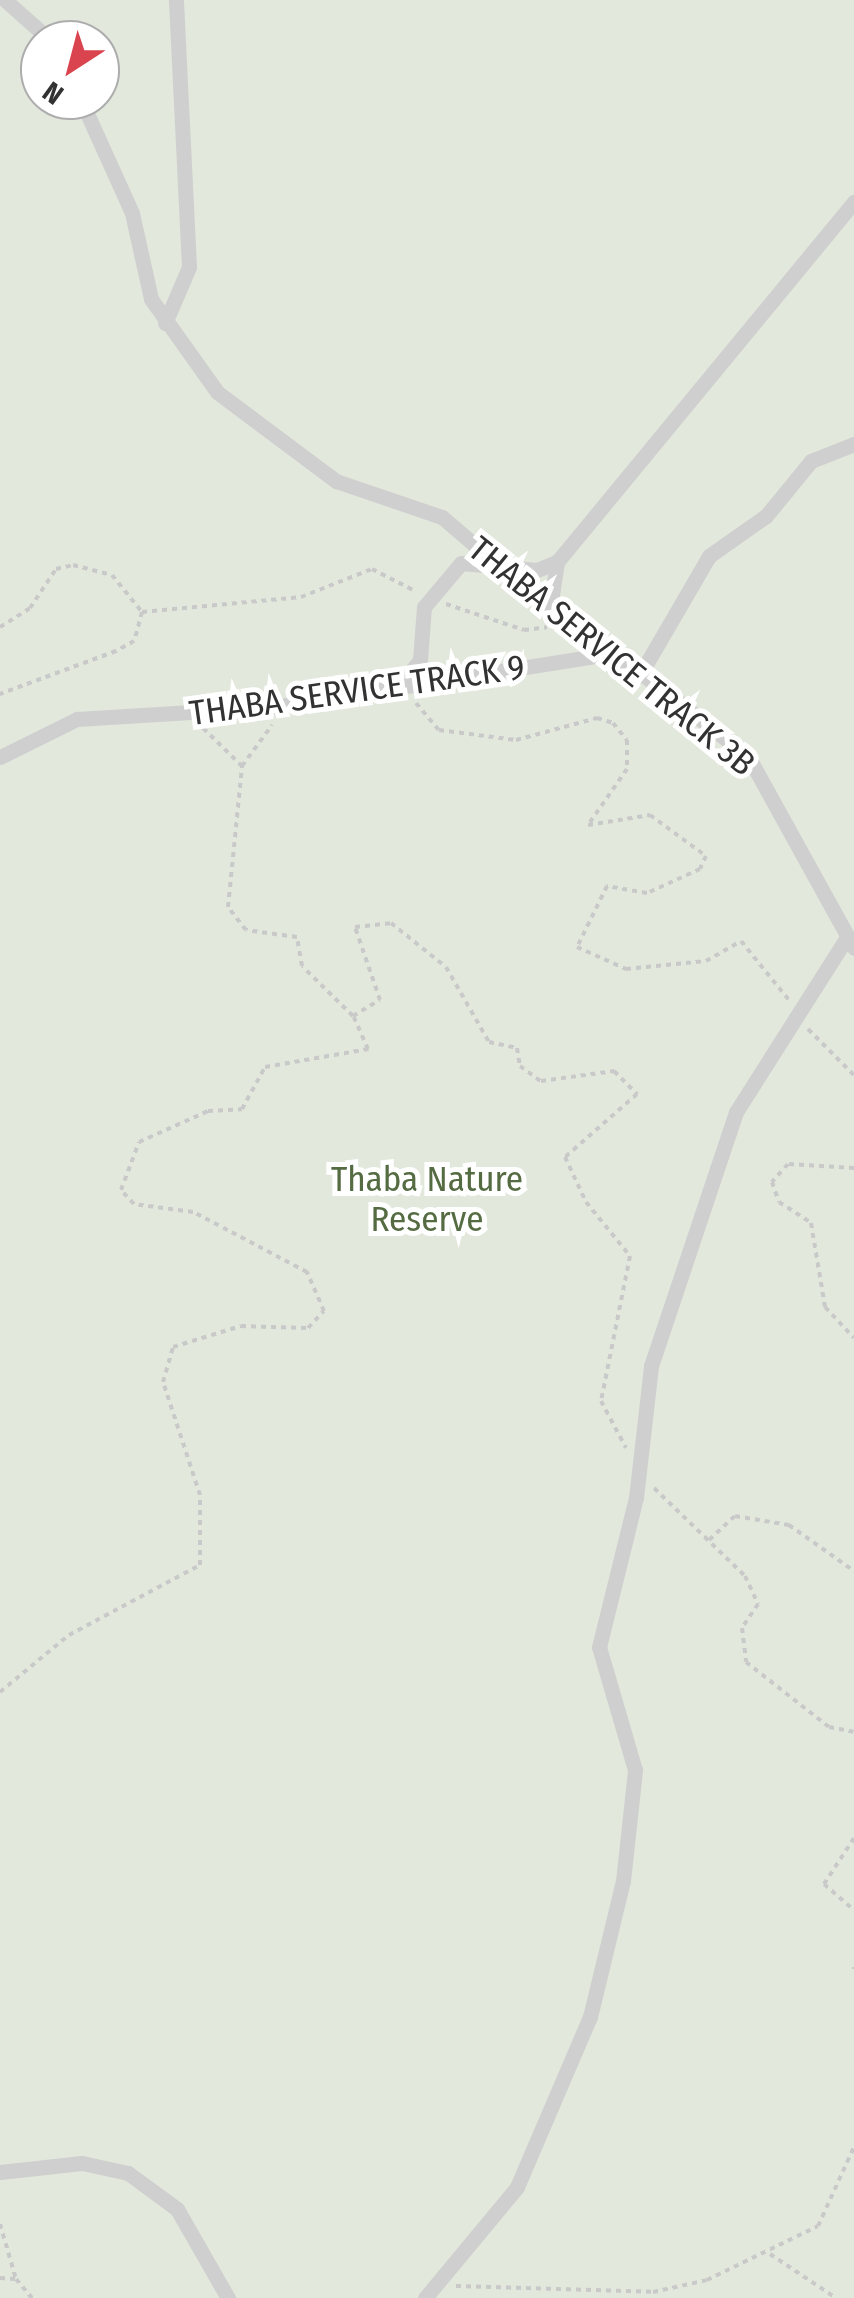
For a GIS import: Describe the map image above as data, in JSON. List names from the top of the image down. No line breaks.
{"streets":{"street":["THABA SERVICE TRACK 3B","THABA SERVICE TRACK 9"]},"crossings":[["THABA SERVICE TRACK 3B","THABA SERVICE TRACK 9"]],"parks":["Thaba Nature Reserve"],"north":"bottom left"}
